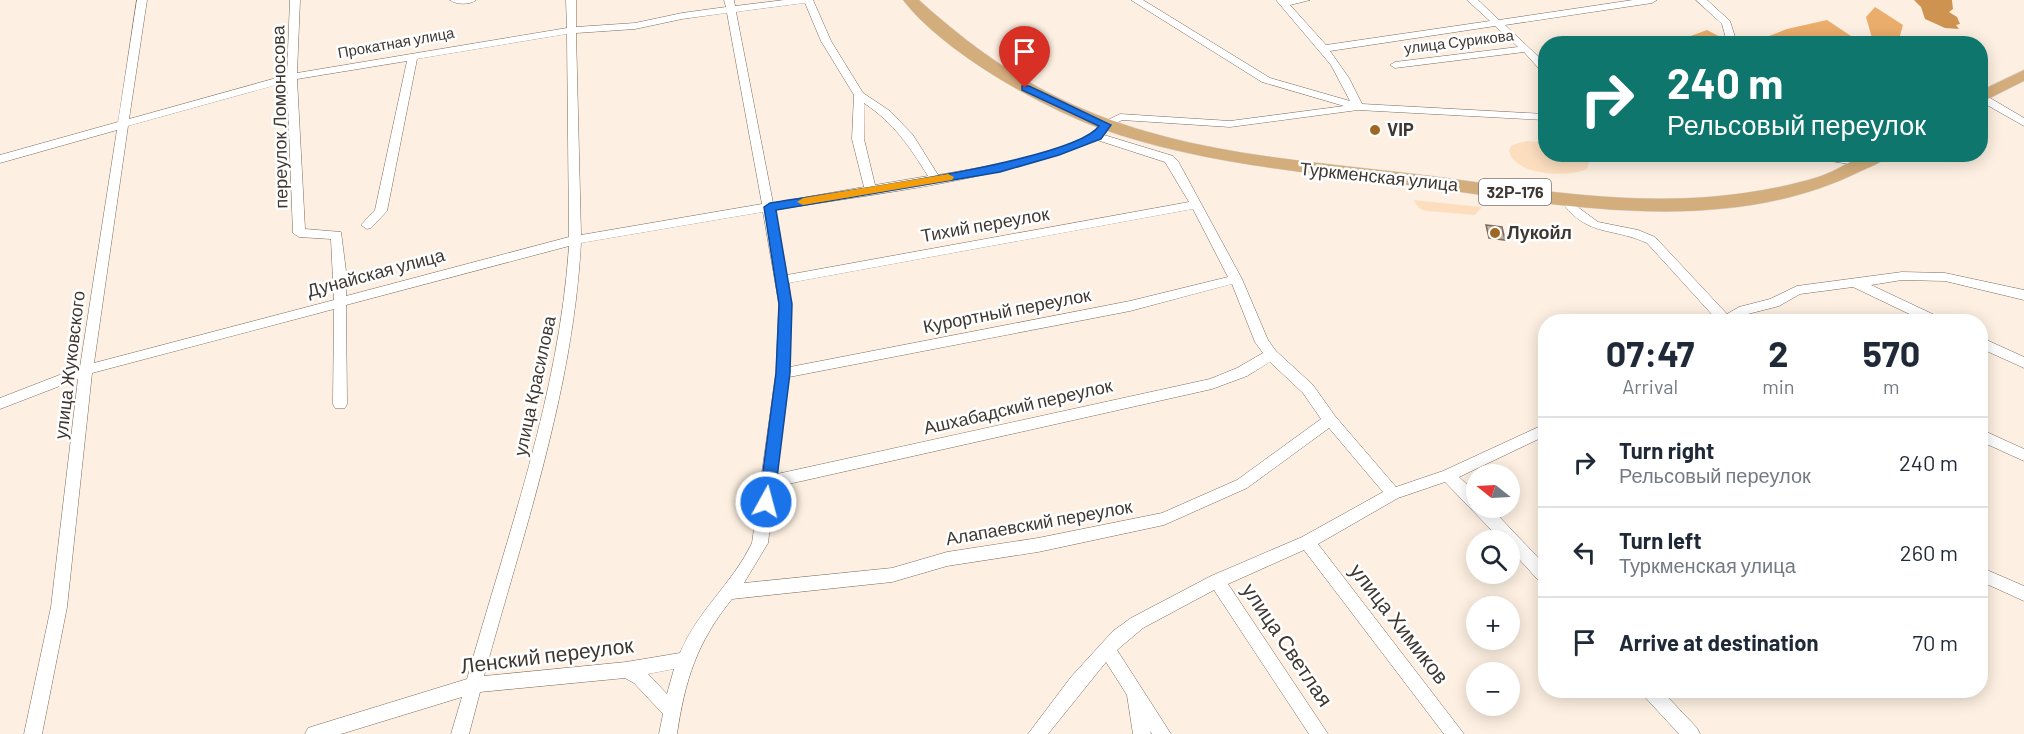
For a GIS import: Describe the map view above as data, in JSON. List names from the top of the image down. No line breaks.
{"streets":{"main road":["Туркменская улица","32Р-176"],"street":["улица Сурикова","Прокатная улица","переулок Ломоносова","Тихий переулок","Дунайская улица","Курортный переулок","улица Жуковского","улица Красилова","Ашхабадский переулок","Алапаевский переулок","улица Химиков","улица Светлая","Ленский переулок"]},"crossings":[["Прокатная улица","переулок Ломоносова"],["Прокатная улица","улица Жуковского"],["Прокатная улица","улица Красилова"],["переулок Ломоносова","Дунайская улица"],["Туркменская улица","Дунайская улица"],["Дунайская улица","улица Жуковского"],["Дунайская улица","улица Красилова"],["улица Красилова","Ленский переулок"]],"places":["VIP","Лукойл"],"north":"left","page":{"turn":["240 m","Рельсовый переулок"],"eta":["07:47","Arrival","2","min","570","m"],"list":[{"name":"Turn right","note":"Рельсовый переулок","value":"240 m"},{"name":"Turn left","note":"Туркменская улица","value":"260 m"},{"name":"Arrive at destination","value":"70 m"}],"map_buttons":["+","−"]}}
